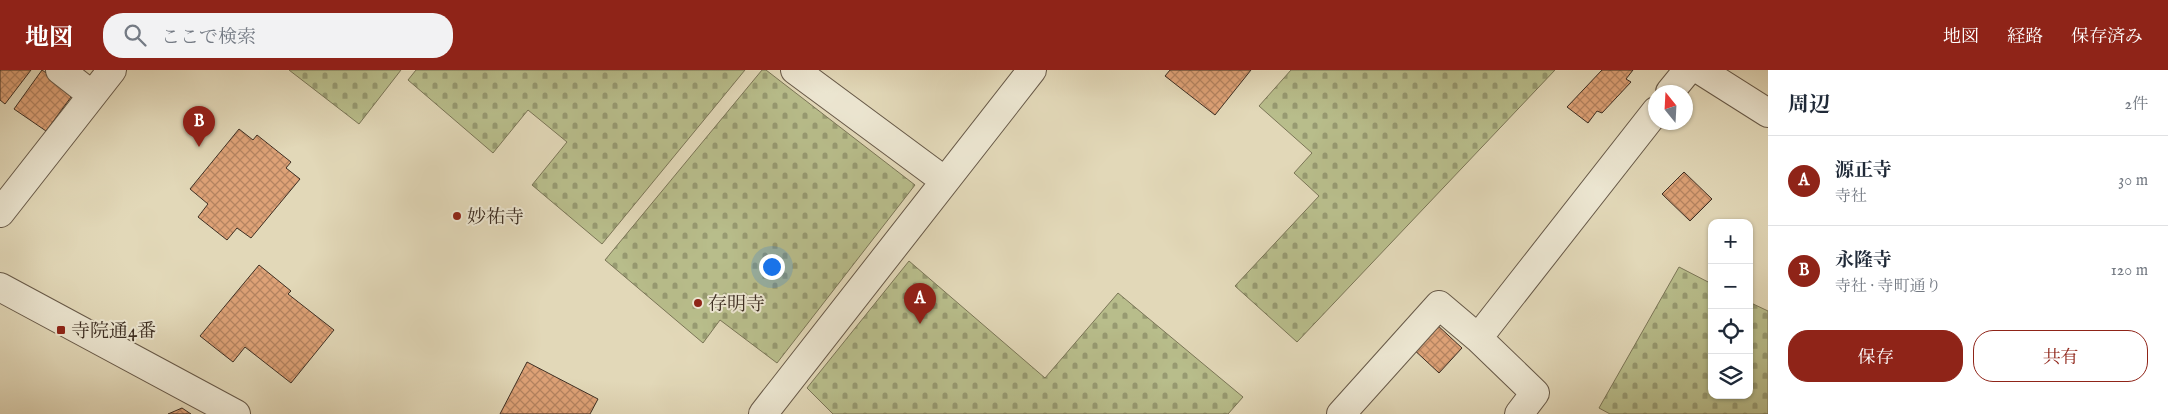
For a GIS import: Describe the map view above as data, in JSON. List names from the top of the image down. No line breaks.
{"places":{"other":["妙祐寺","存明寺"],"transit":["寺院通4番"]},"north":"top","page":{"header":"地図","search":"ここで検索","nav":["地図","経路","保存済み"],"heading":["周辺","2件"],"pins":["B","A"],"list":[{"mark":"A","name":"源正寺","note":"寺社","value":"30 m"},{"mark":"B","name":"永隆寺","note":"寺社 · 寺町通り","value":"120 m"}],"map_buttons":["+","−"],"buttons":["保存","共有"]}}
